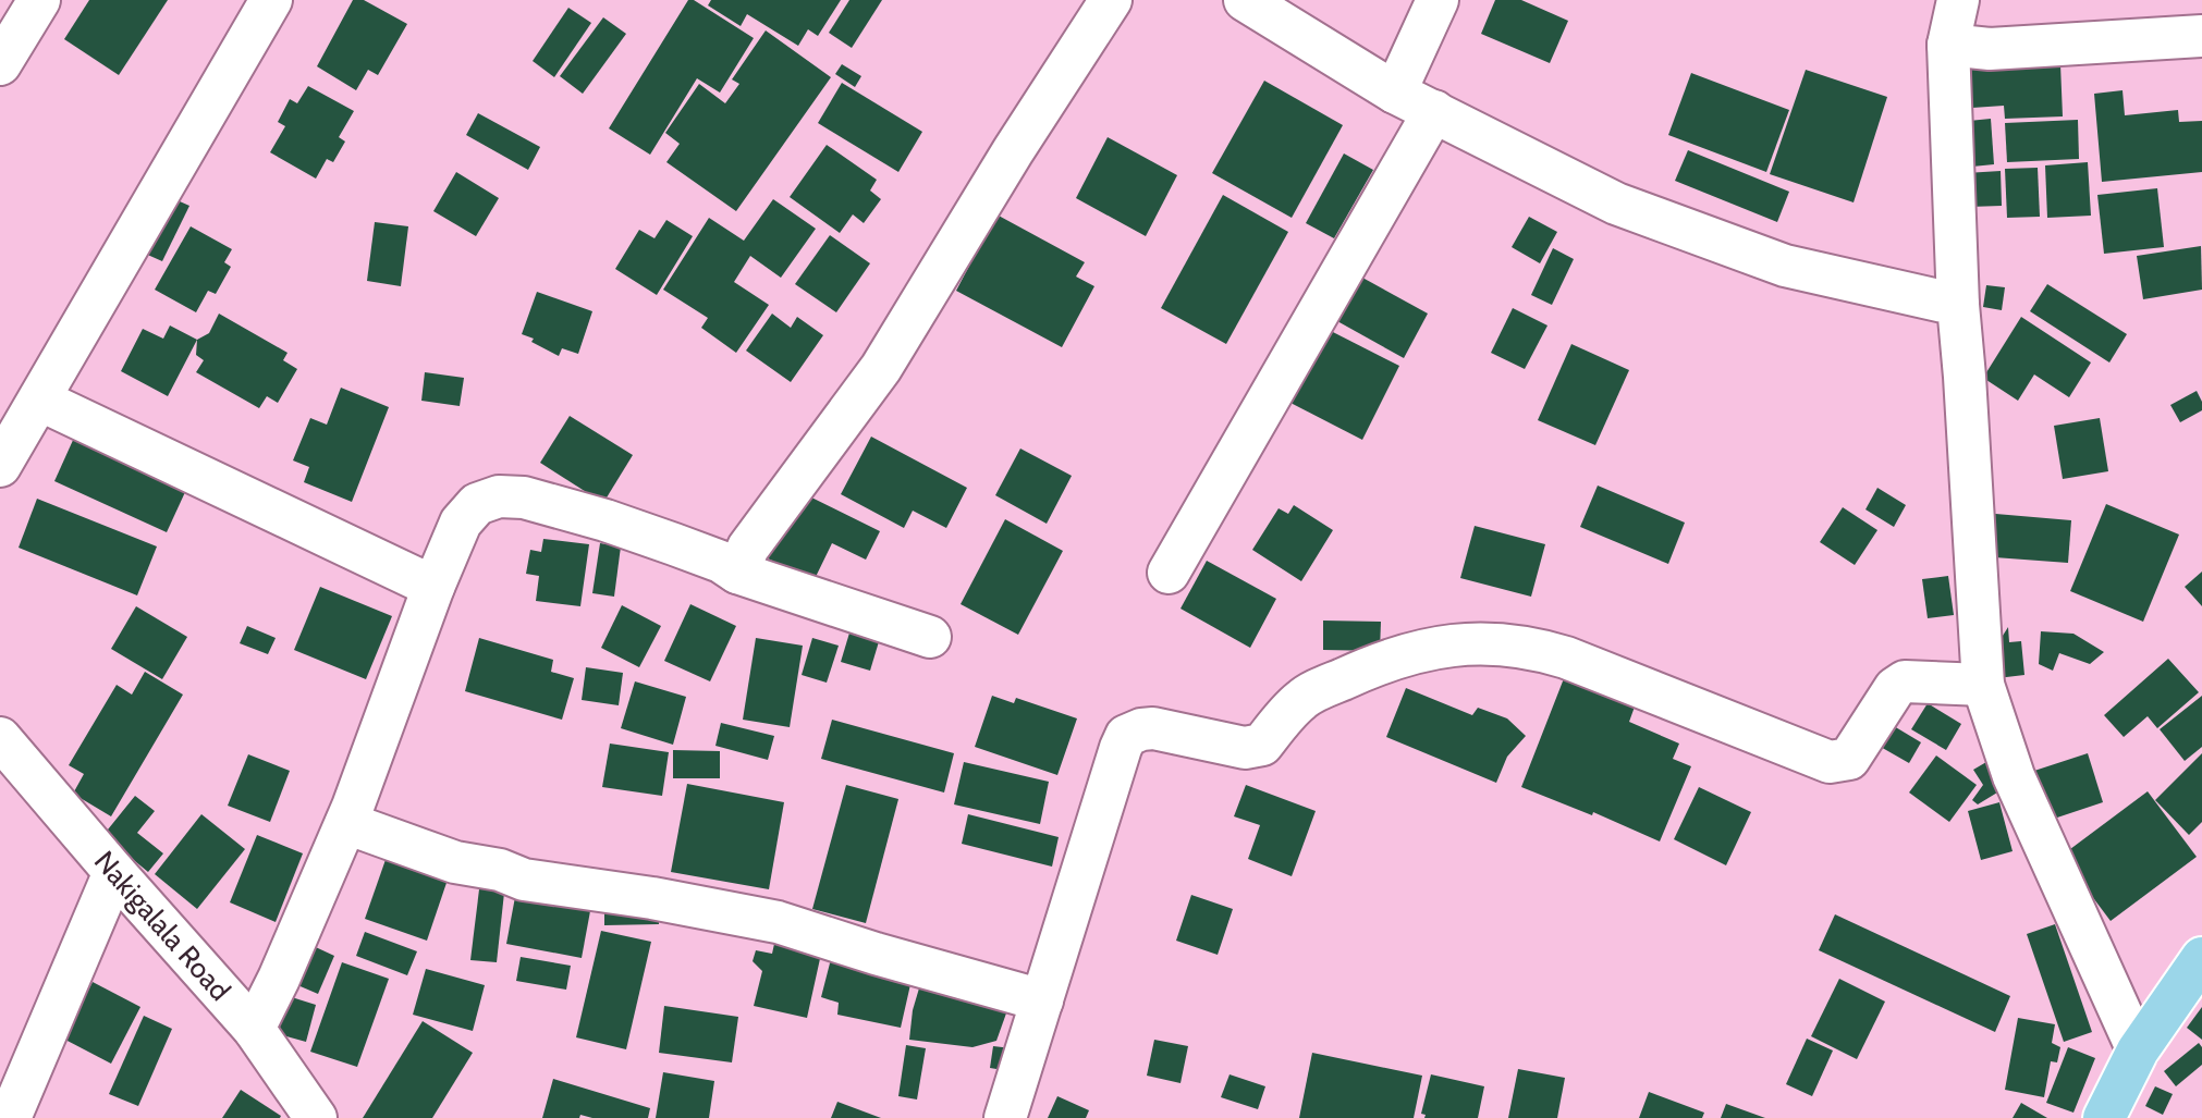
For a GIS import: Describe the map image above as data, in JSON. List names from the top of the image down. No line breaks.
{"streets":{"street":["Nakigalala Road"]}}
